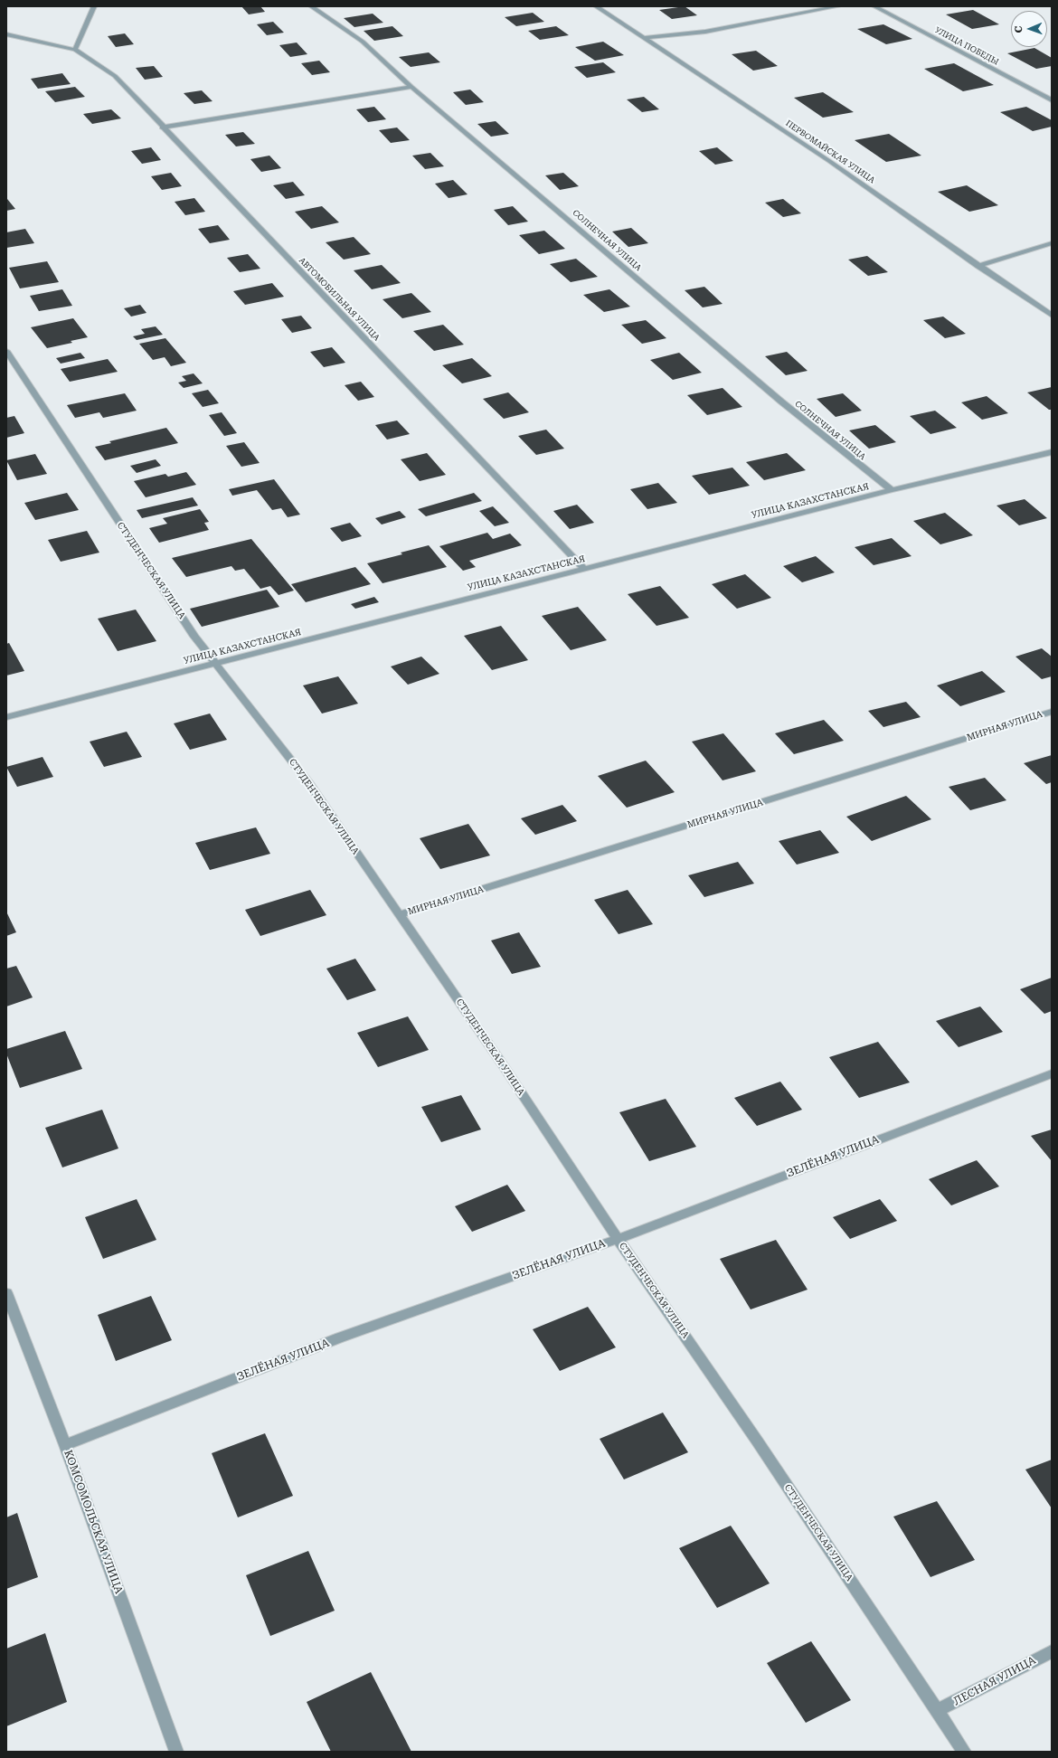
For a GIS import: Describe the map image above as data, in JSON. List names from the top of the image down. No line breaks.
{"streets":{"street":["УЛИЦА ПОБЕДЫ","ПЕРВОМАЙСКАЯ УЛИЦА","СОЛНЕЧНАЯ УЛИЦА","АВТОМОБИЛЬНАЯ УЛИЦА","УЛИЦА КАЗАХСТАНСКАЯ","СТУДЕНЧЕСКАЯ УЛИЦА","МИРНАЯ УЛИЦА","ЗЕЛЁНАЯ УЛИЦА","КОМСОМОЛЬСКАЯ УЛИЦА","ЛЕСНАЯ УЛИЦА"]},"crossings":[["СОЛНЕЧНАЯ УЛИЦА","УЛИЦА КАЗАХСТАНСКАЯ"],["АВТОМОБИЛЬНАЯ УЛИЦА","УЛИЦА КАЗАХСТАНСКАЯ"],["УЛИЦА КАЗАХСТАНСКАЯ","СТУДЕНЧЕСКАЯ УЛИЦА"],["СТУДЕНЧЕСКАЯ УЛИЦА","МИРНАЯ УЛИЦА"],["СТУДЕНЧЕСКАЯ УЛИЦА","ЗЕЛЁНАЯ УЛИЦА"],["СТУДЕНЧЕСКАЯ УЛИЦА","ЛЕСНАЯ УЛИЦА"],["ЗЕЛЁНАЯ УЛИЦА","КОМСОМОЛЬСКАЯ УЛИЦА"]],"north":"left"}
